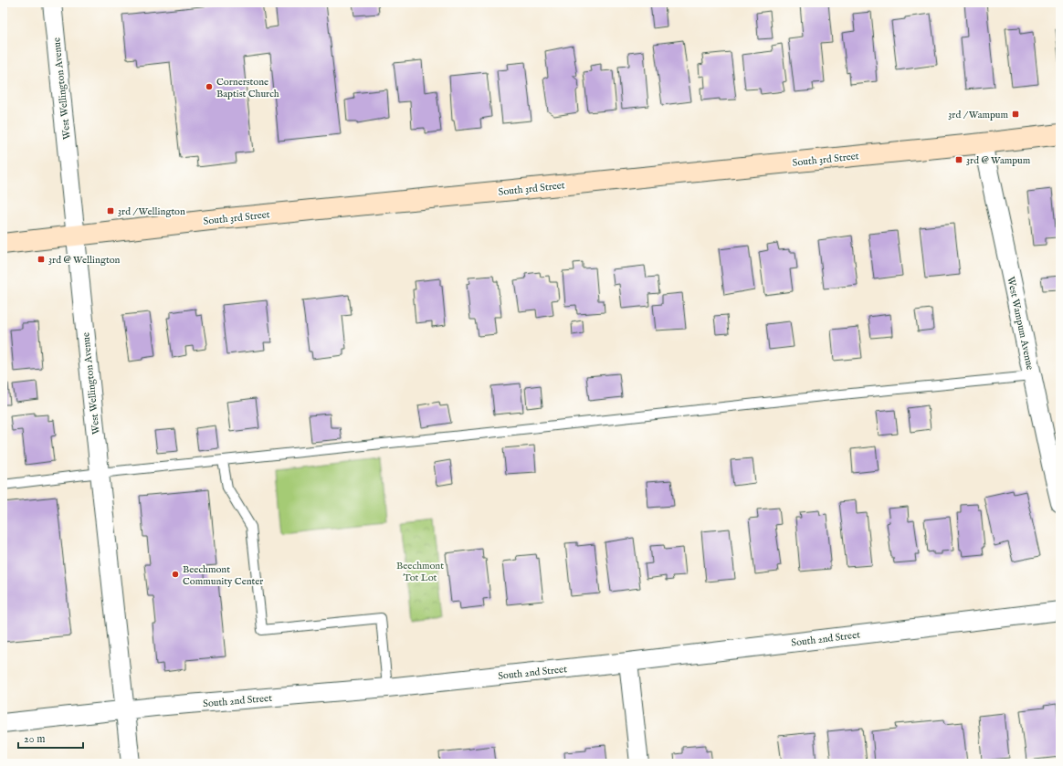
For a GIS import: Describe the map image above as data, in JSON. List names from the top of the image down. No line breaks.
{"streets":{"main road":["South 3rd Street"],"street":["West Wellington Avenue","West Wampum Avenue","South 2nd Street"]},"crossings":[["West Wellington Avenue","South 3rd Street"],["West Wellington Avenue","South 2nd Street"],["South 3rd Street","West Wampum Avenue"]],"parks":["Beechmont Tot Lot"],"places":{"other":["Cornerstone Baptist Church","Beechmont Community Center"],"transit":["3rd / Wampum","3rd @ Wampum","3rd / Wellington","3rd @ Wellington"]},"scale_bar":"20 m"}
